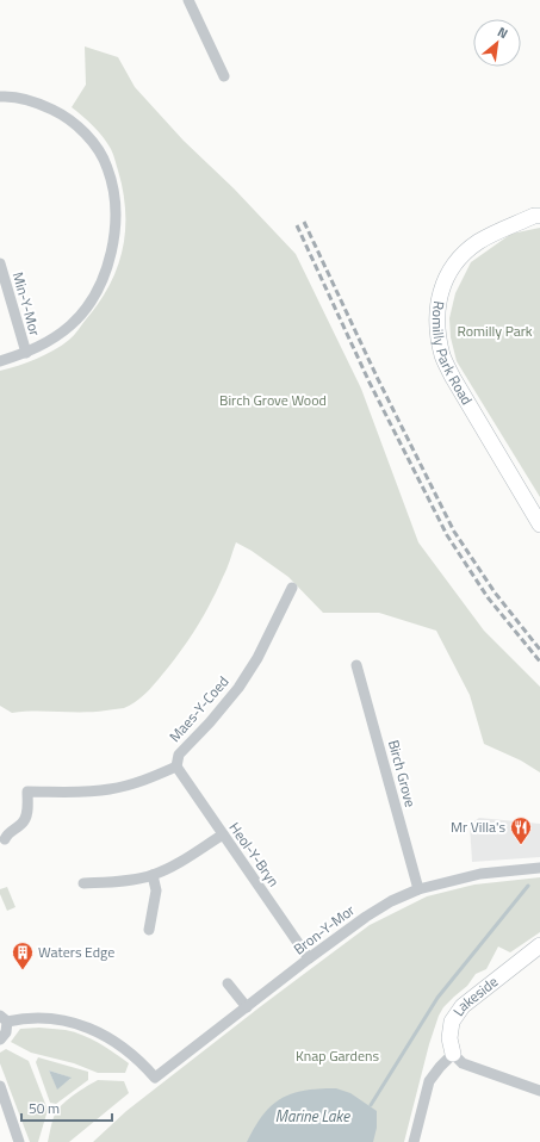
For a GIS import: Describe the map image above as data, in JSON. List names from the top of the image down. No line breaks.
{"streets":{"street":["Min-Y-Mor","Romilly Park Road","Maes-Y-Coed","Birch Grove","Heol-Y-Bryn","Bron-Y-Mor","Lakeside"]},"crossings":[["Maes-Y-Coed","Heol-Y-Bryn"],["Birch Grove","Bron-Y-Mor"],["Heol-Y-Bryn","Bron-Y-Mor"]],"water":["Marine Lake"],"parks":["Romilly Park","Birch Grove Wood","Knap Gardens"],"places":{"restaurant":["Mr Villa's"],"building":["Waters Edge"]},"scale_bar":"50 m","north":"top right"}
